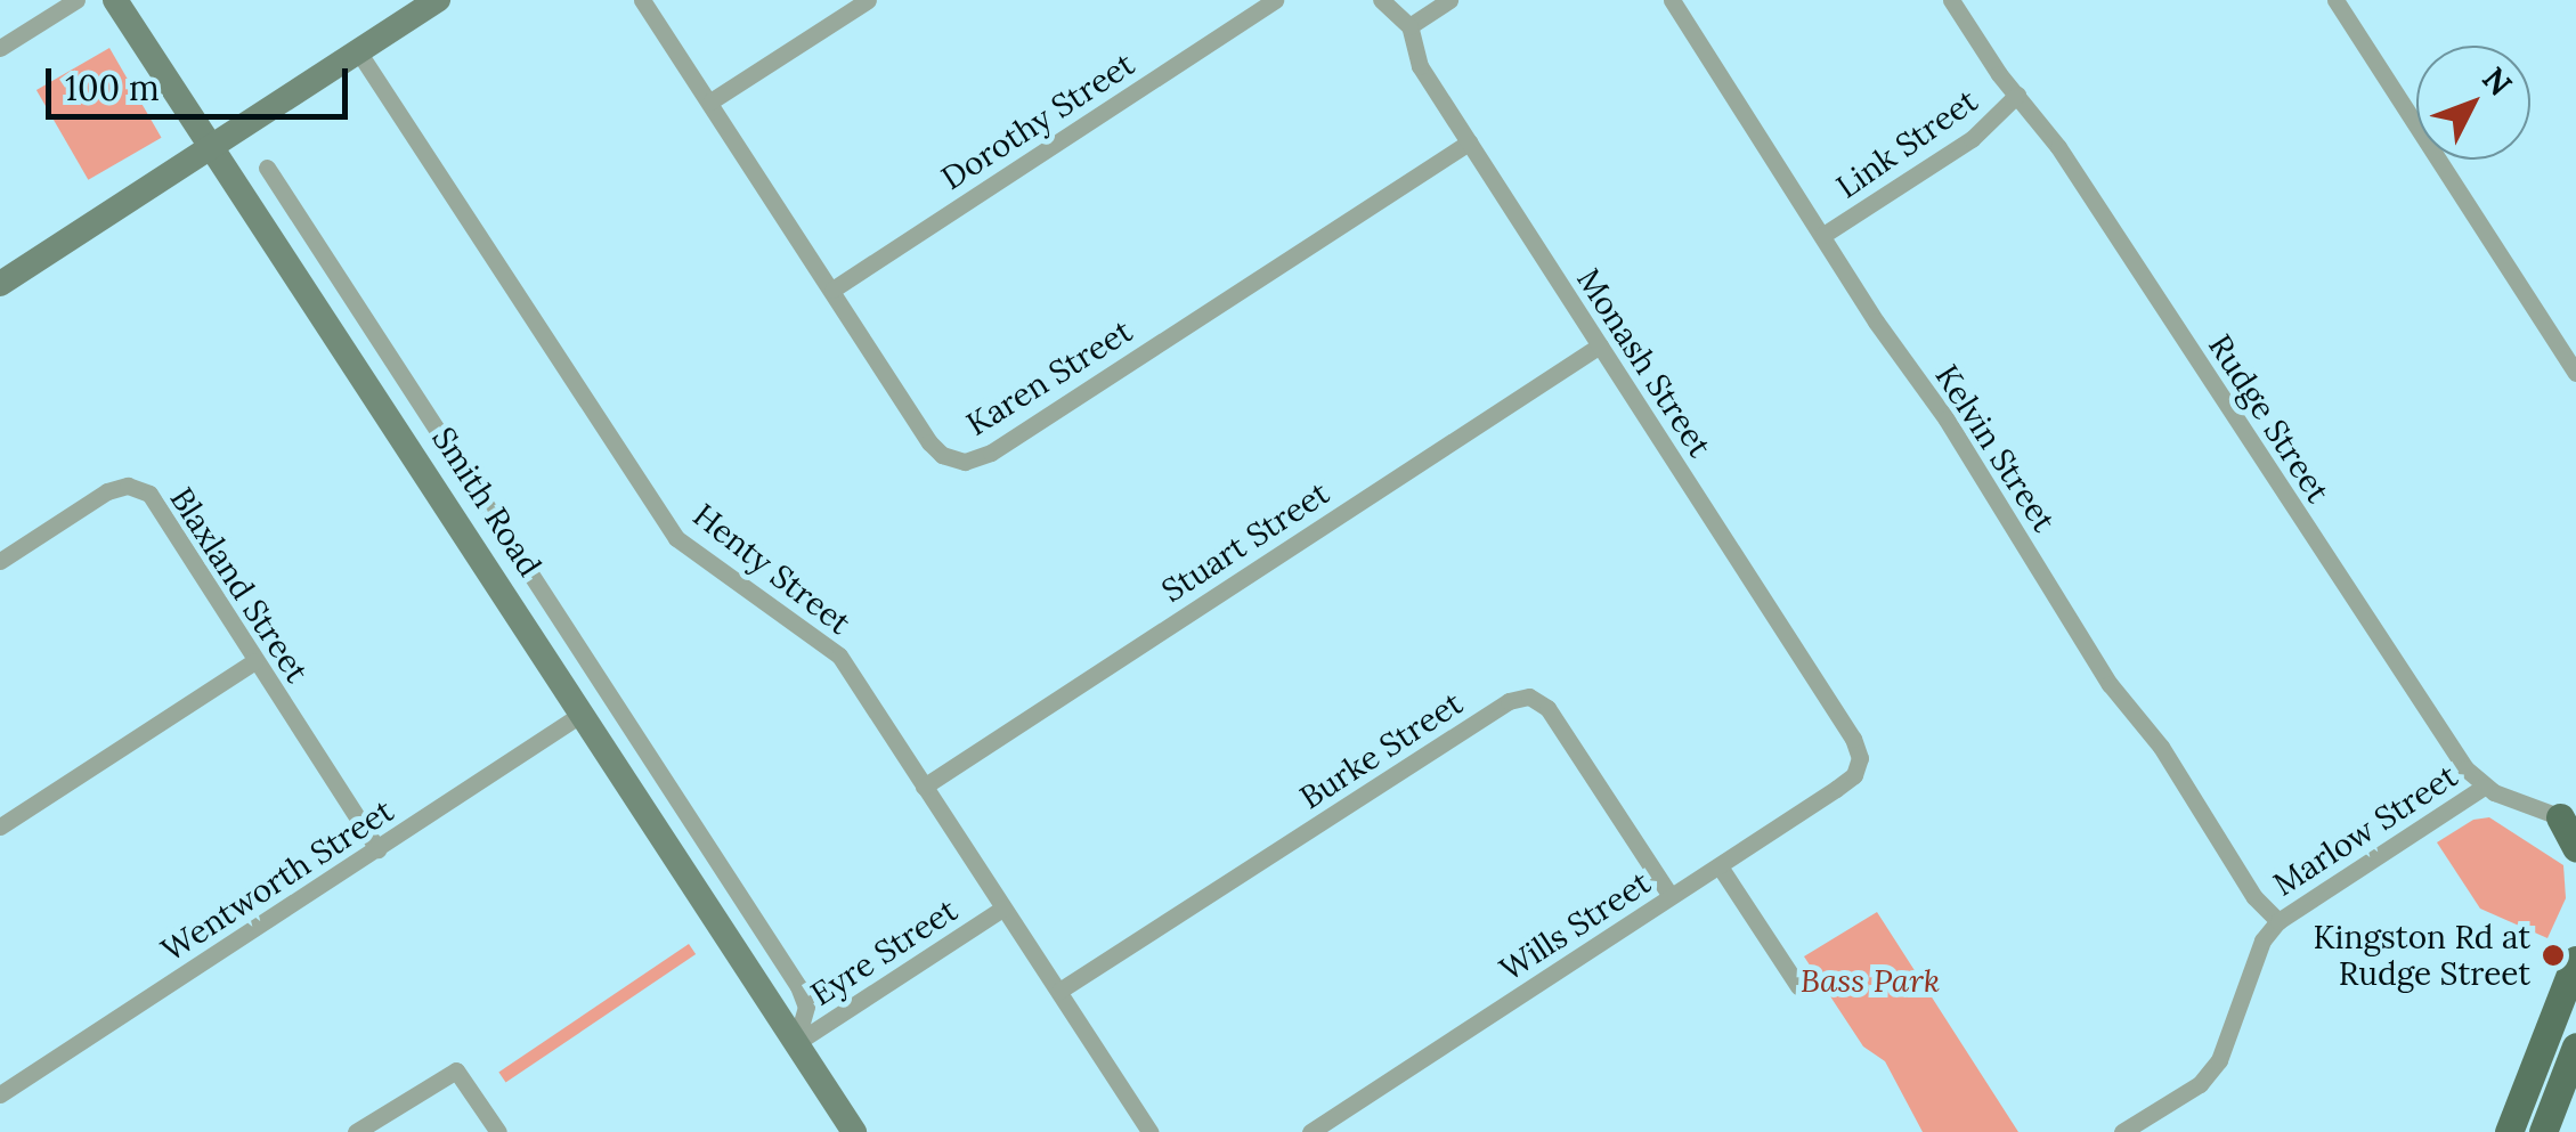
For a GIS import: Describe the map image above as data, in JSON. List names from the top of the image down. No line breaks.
{"streets":{"street":["Dorothy Street","Link Street","Monash Street","Karen Street","Rudge Street","Kelvin Street","Smith Road","Stuart Street","Henty Street","Blaxland Street","Burke Street","Marlow Street","Wentworth Street","Wills Street","Eyre Street"]},"crossings":[["Dorothy Street","Karen Street"],["Link Street","Rudge Street"],["Link Street","Kelvin Street"],["Monash Street","Karen Street"],["Monash Street","Stuart Street"],["Monash Street","Wills Street"],["Rudge Street","Marlow Street"],["Kelvin Street","Marlow Street"],["Smith Road","Wentworth Street"],["Smith Road","Eyre Street"],["Stuart Street","Henty Street"],["Henty Street","Burke Street"],["Henty Street","Eyre Street"],["Blaxland Street","Wentworth Street"],["Burke Street","Wills Street"]],"parks":["Bass Park"],"places":["Kingston Rd at Rudge Street"],"scale_bar":"100 m","north":"top right"}
